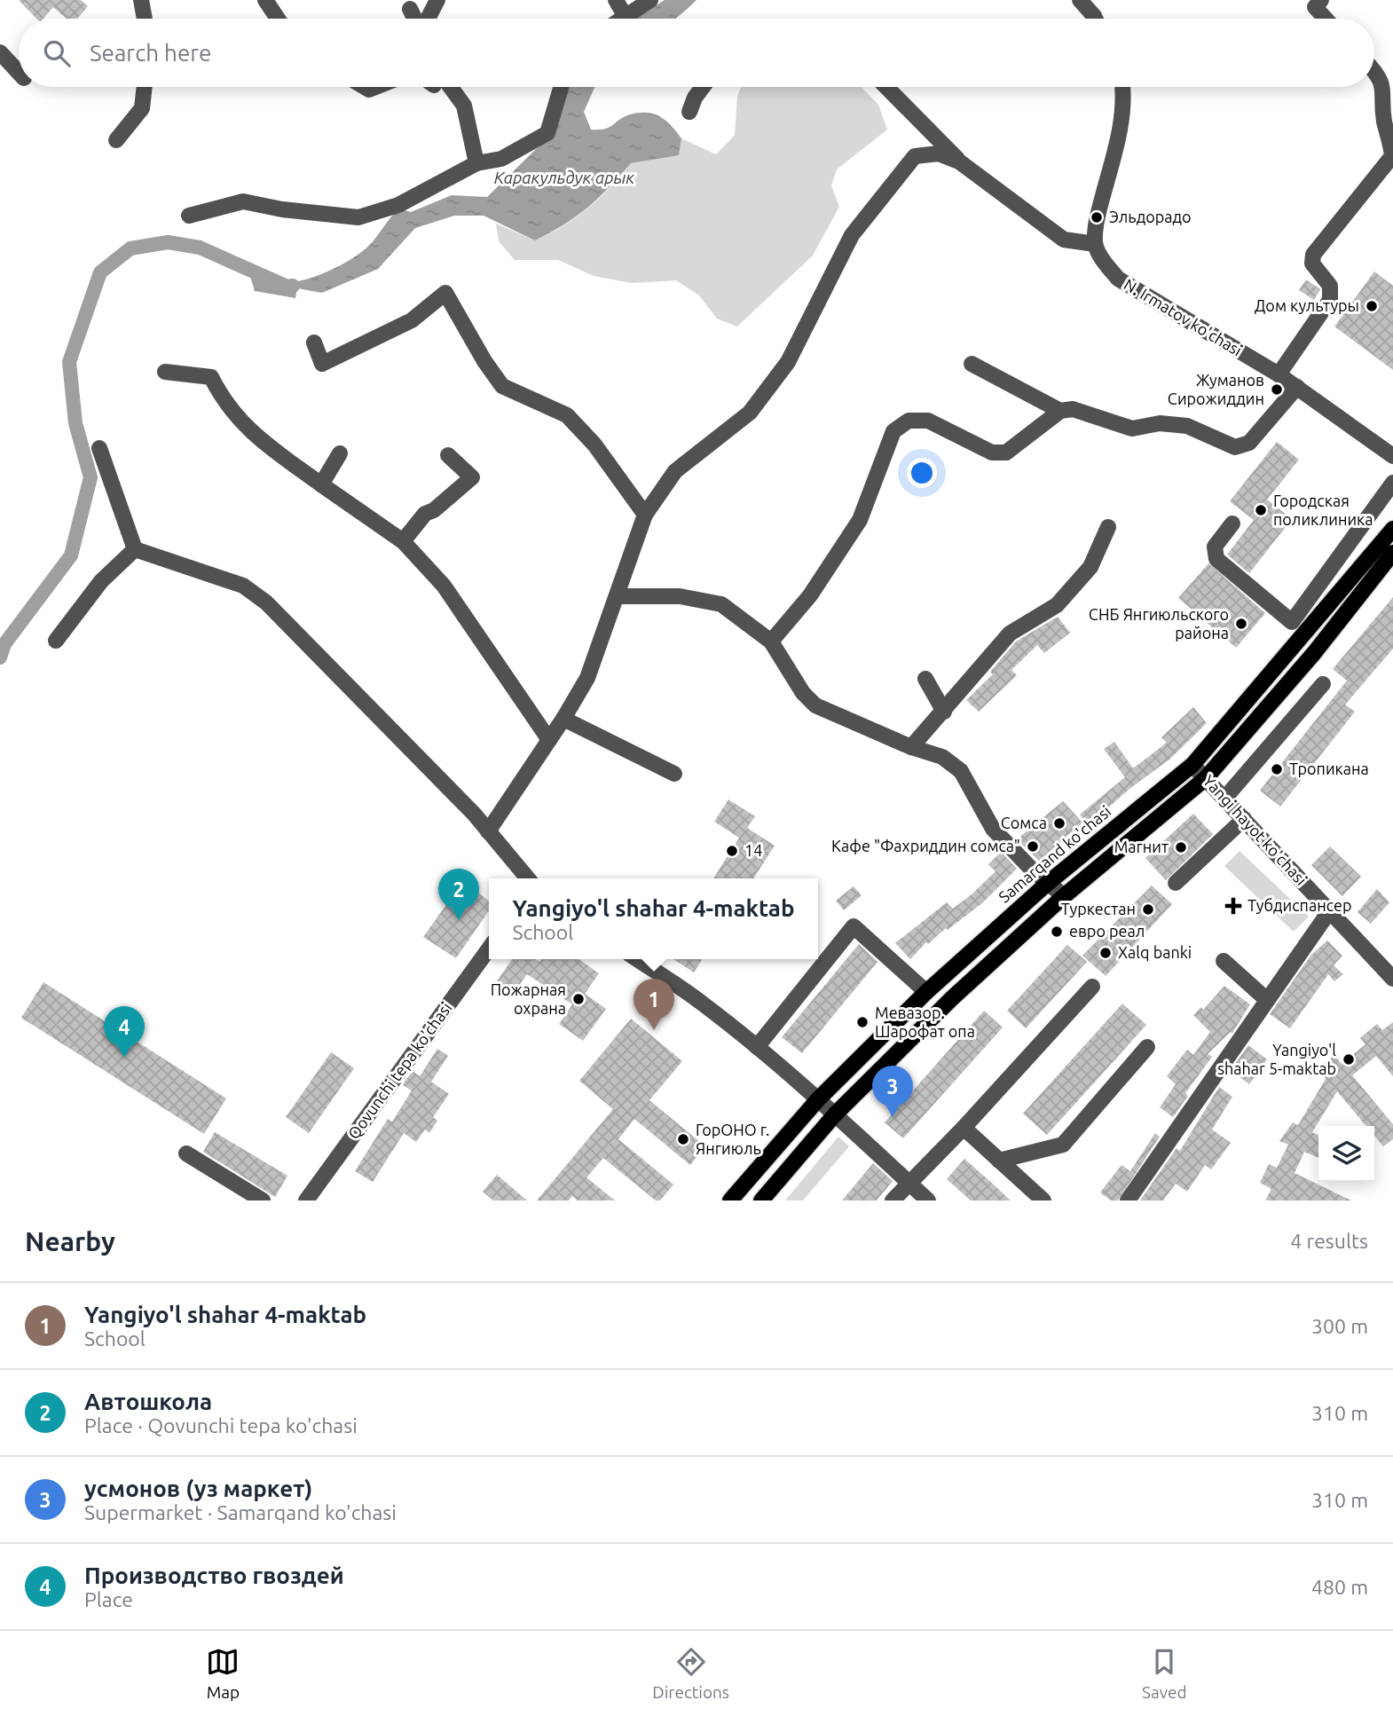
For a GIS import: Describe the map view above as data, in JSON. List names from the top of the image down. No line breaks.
{"streets":{"main road":["Samarqand ko'chasi"],"street":["N. Irmatov ko'chasi","Yangi hayot ko'chasi","Qovunchi tepa ko'chasi"]},"crossings":[["Yangi hayot ko'chasi","Samarqand ko'chasi"]],"water":["Каракульдук арык"],"places":{"other":["Эльдорадо","Дом культуры","Жуманов Сирожиддин","Городская поликлиника","СНБ Янгиюльского района","Тропикана","Сомса","Кафе \"Фахриддин сомса\"","Магнит","14","Туркестан","евро реал","Xalq banki","Пожарная охрана","Мевазор. Шарофат опа","Yangiyo'l shahar 5-maktab","ГорОНО г. Янгиюль"],"health":["Тубдиспансер"]},"page":{"search":"Search here","pins":["2","1","4","3"],"popup":["Yangiyo'l shahar 4-maktab","School"],"heading":["Nearby","4 results"],"list":[{"mark":"1","name":"Yangiyo'l shahar 4-maktab","note":"School","value":"300 m"},{"mark":"2","name":"Автошкола","note":"Place · Qovunchi tepa ko'chasi","value":"310 m"},{"mark":"3","name":"усмонов (уз маркет)","note":"Supermarket · Samarqand ko'chasi","value":"310 m"},{"mark":"4","name":"Производство гвоздей","note":"Place","value":"480 m"}],"nav":["Map","Directions","Saved"]}}
